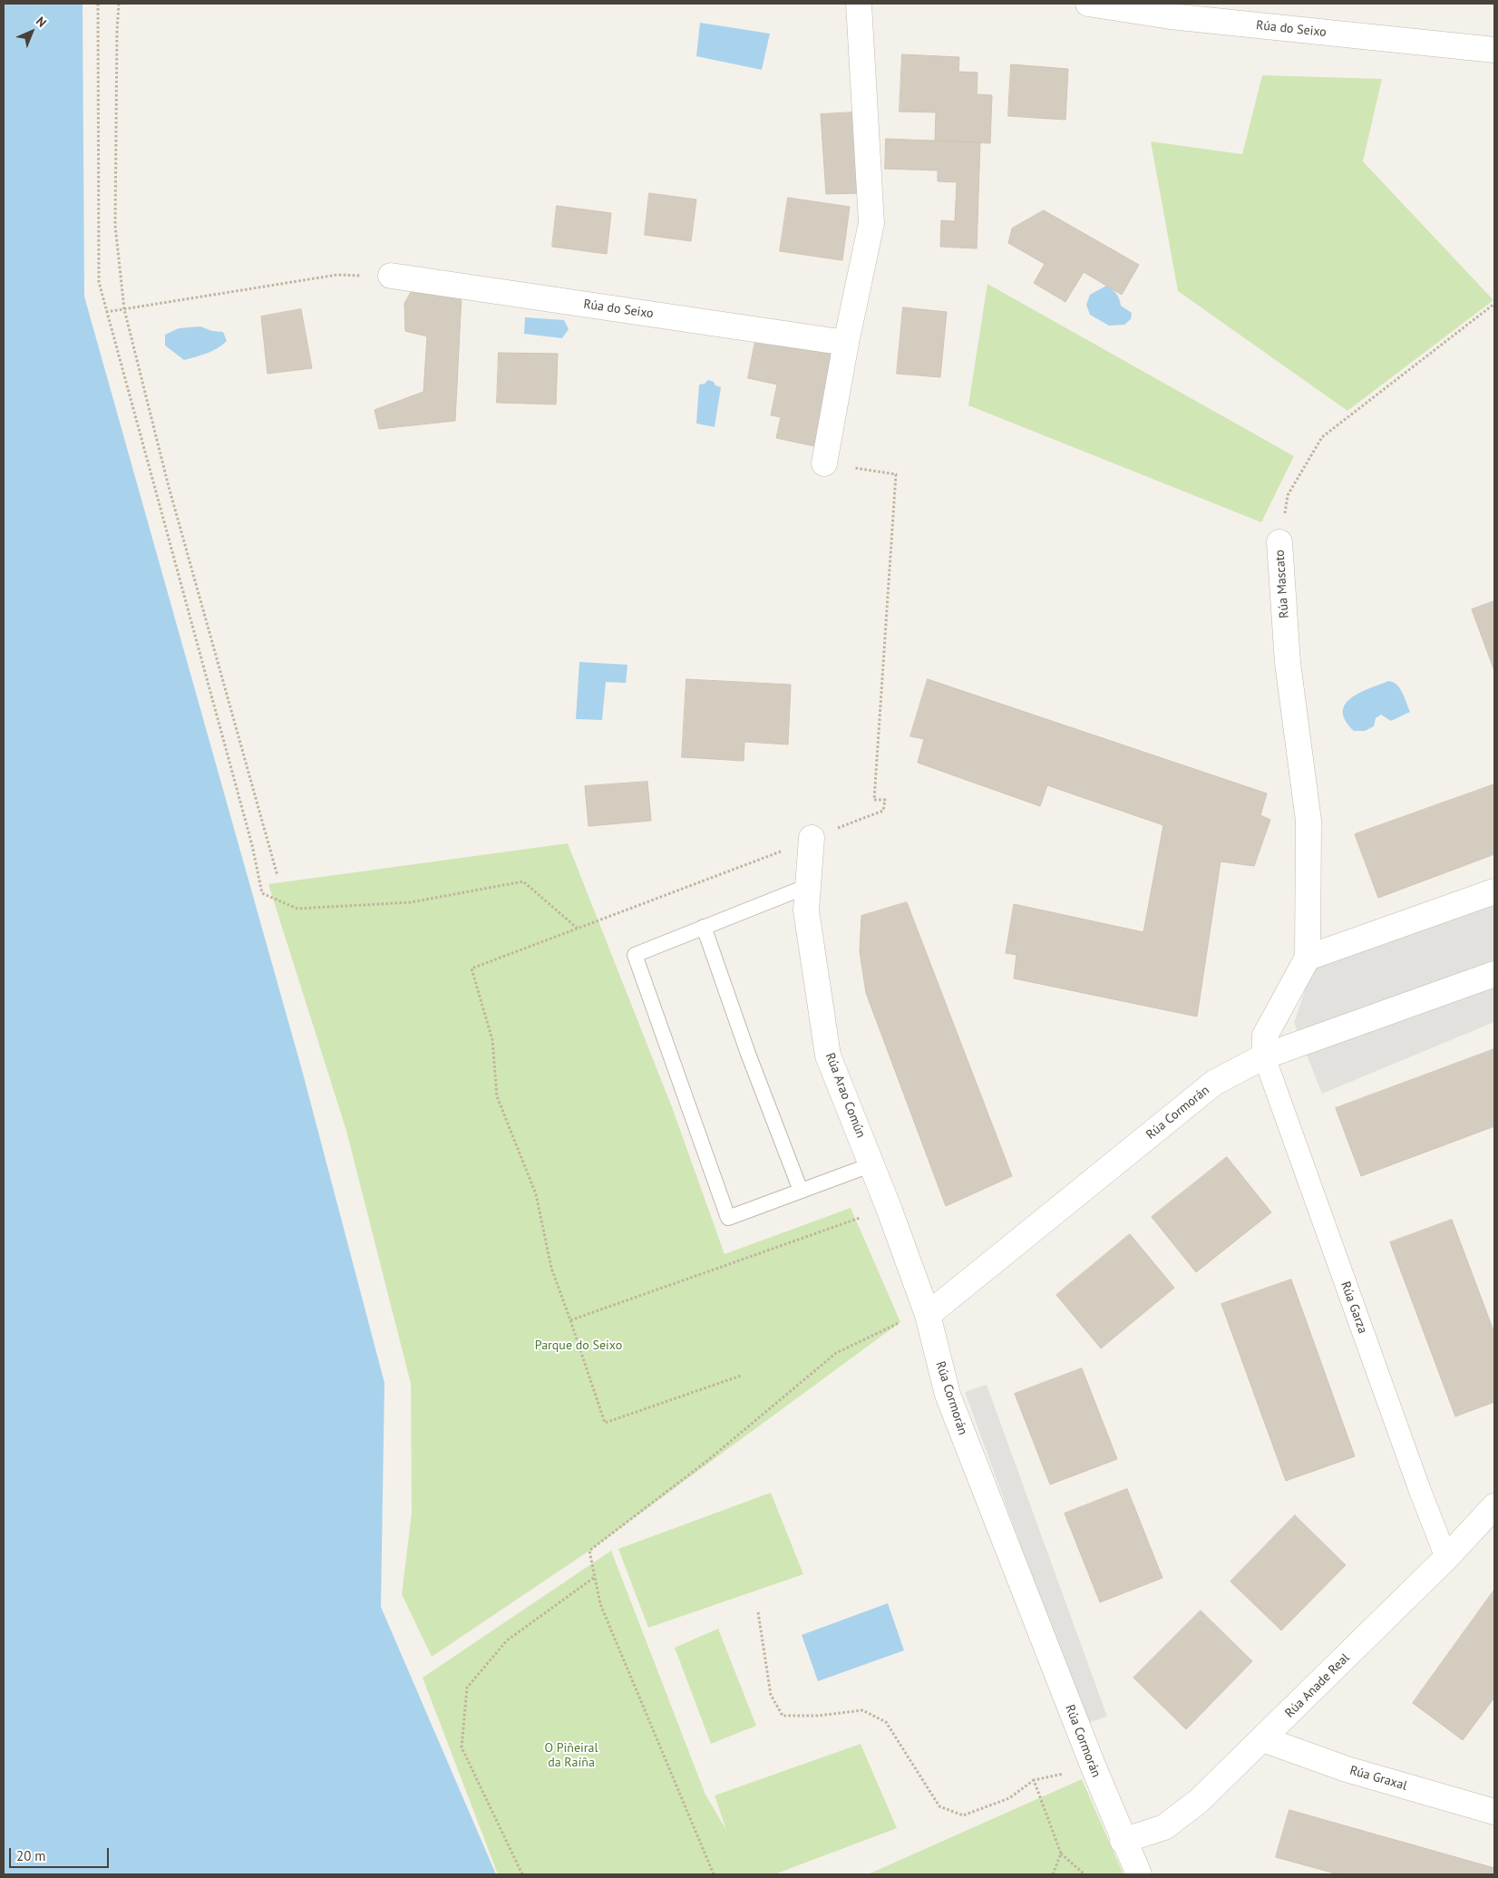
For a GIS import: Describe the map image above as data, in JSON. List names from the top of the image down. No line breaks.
{"streets":{"street":["Rúa do Seixo","Rúa Mascato","Rúa Arao Común","Rúa Cormorán","Rúa Garza","Rúa Anade Real","Rúa Graxal"]},"crossings":[["Rúa Arao Común","Rúa Cormorán"],["Rúa Cormorán","Rúa Garza"],["Rúa Cormorán","Rúa Anade Real"],["Rúa Garza","Rúa Anade Real"],["Rúa Anade Real","Rúa Graxal"]],"parks":["Parque do Seixo","O Piñeiral da Raíña"],"scale_bar":"20 m","north":"top right"}
